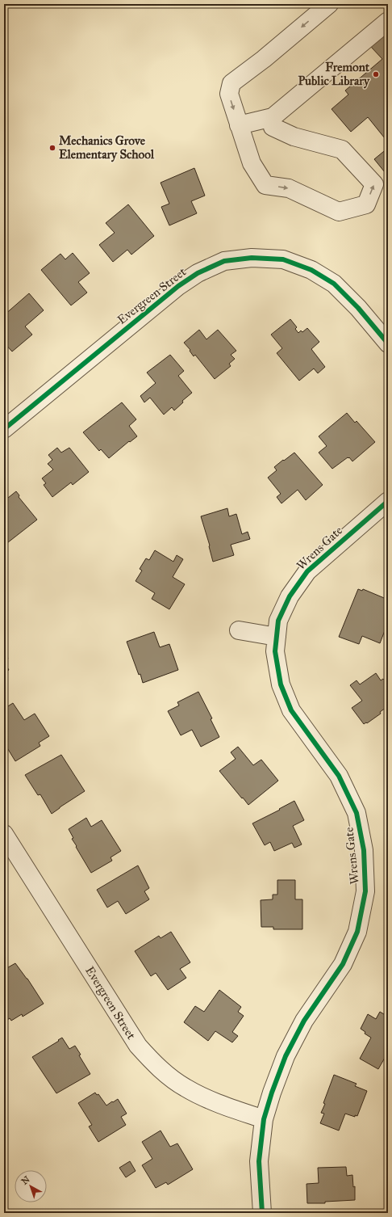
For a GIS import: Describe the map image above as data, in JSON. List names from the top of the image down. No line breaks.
{"streets":{"street":["Evergreen Street","Wrens Gate"]},"crossings":[["Evergreen Street","Wrens Gate"]],"places":["Fremont Public Library","Mechanics Grove Elementary School"],"north":"top left"}
